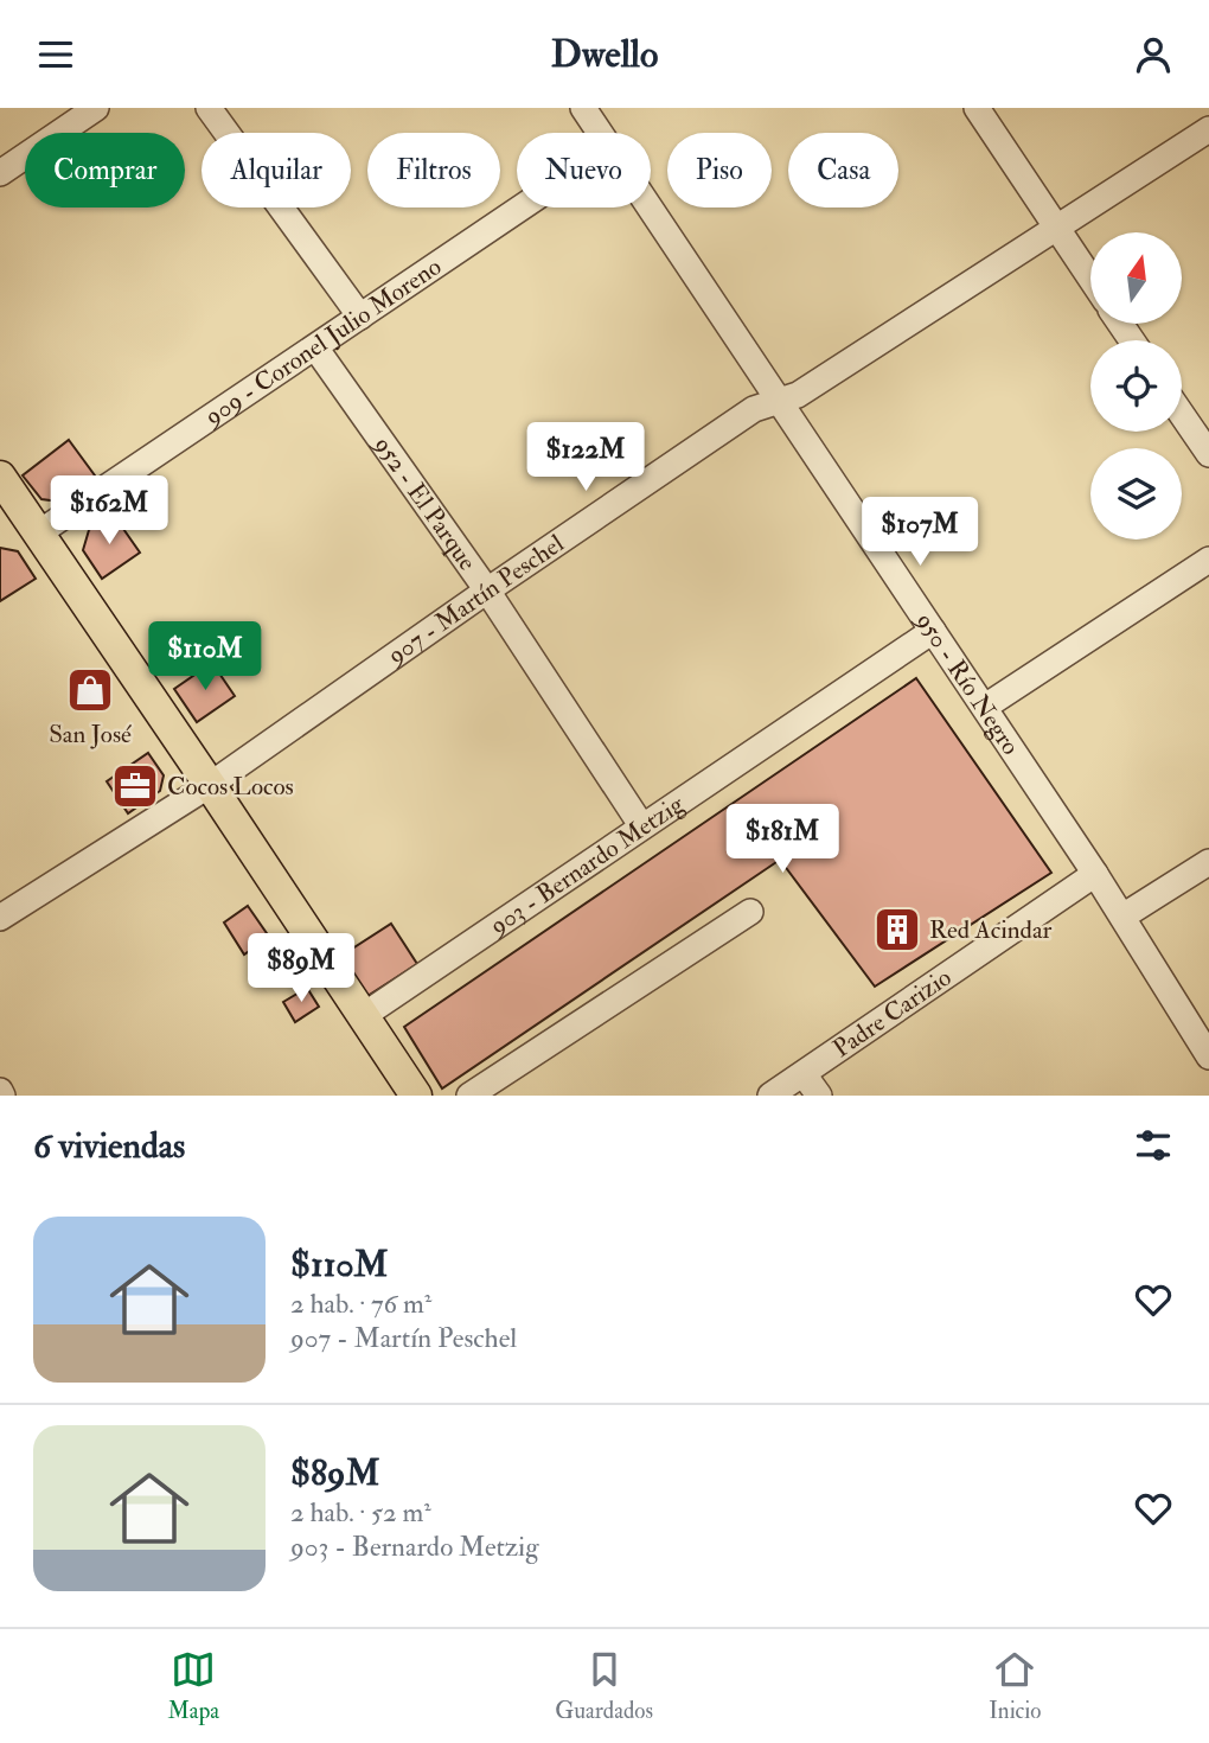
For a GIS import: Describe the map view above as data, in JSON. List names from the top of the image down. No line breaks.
{"streets":{"street":["909 - Coronel Julio Moreno","952 - El Parque","907 - Martín Peschel","950 - Río Negro","903 - Bernardo Metzig","Padre Carizio"]},"crossings":[["909 - Coronel Julio Moreno","952 - El Parque"],["952 - El Parque","907 - Martín Peschel"],["952 - El Parque","903 - Bernardo Metzig"],["907 - Martín Peschel","950 - Río Negro"],["950 - Río Negro","903 - Bernardo Metzig"],["950 - Río Negro","Padre Carizio"]],"places":{"shop":["San José"],"office":["Cocos Locos"],"building":["Red Acindar"]},"north":"top","page":{"header":"Dwello","chip":["Comprar","Alquilar","Filtros","Nuevo","Piso","Casa"],"price":["$122M","$162M","$107M","$110M","$181M","$89M"],"heading":"6 viviendas","list":[{"name":"$110M","note":"2 hab. · 76 m² · 907 - Martín Peschel"},{"name":"$89M","note":"2 hab. · 52 m² · 903 - Bernardo Metzig"}],"tabs":["Mapa","Guardados","Inicio"]}}
